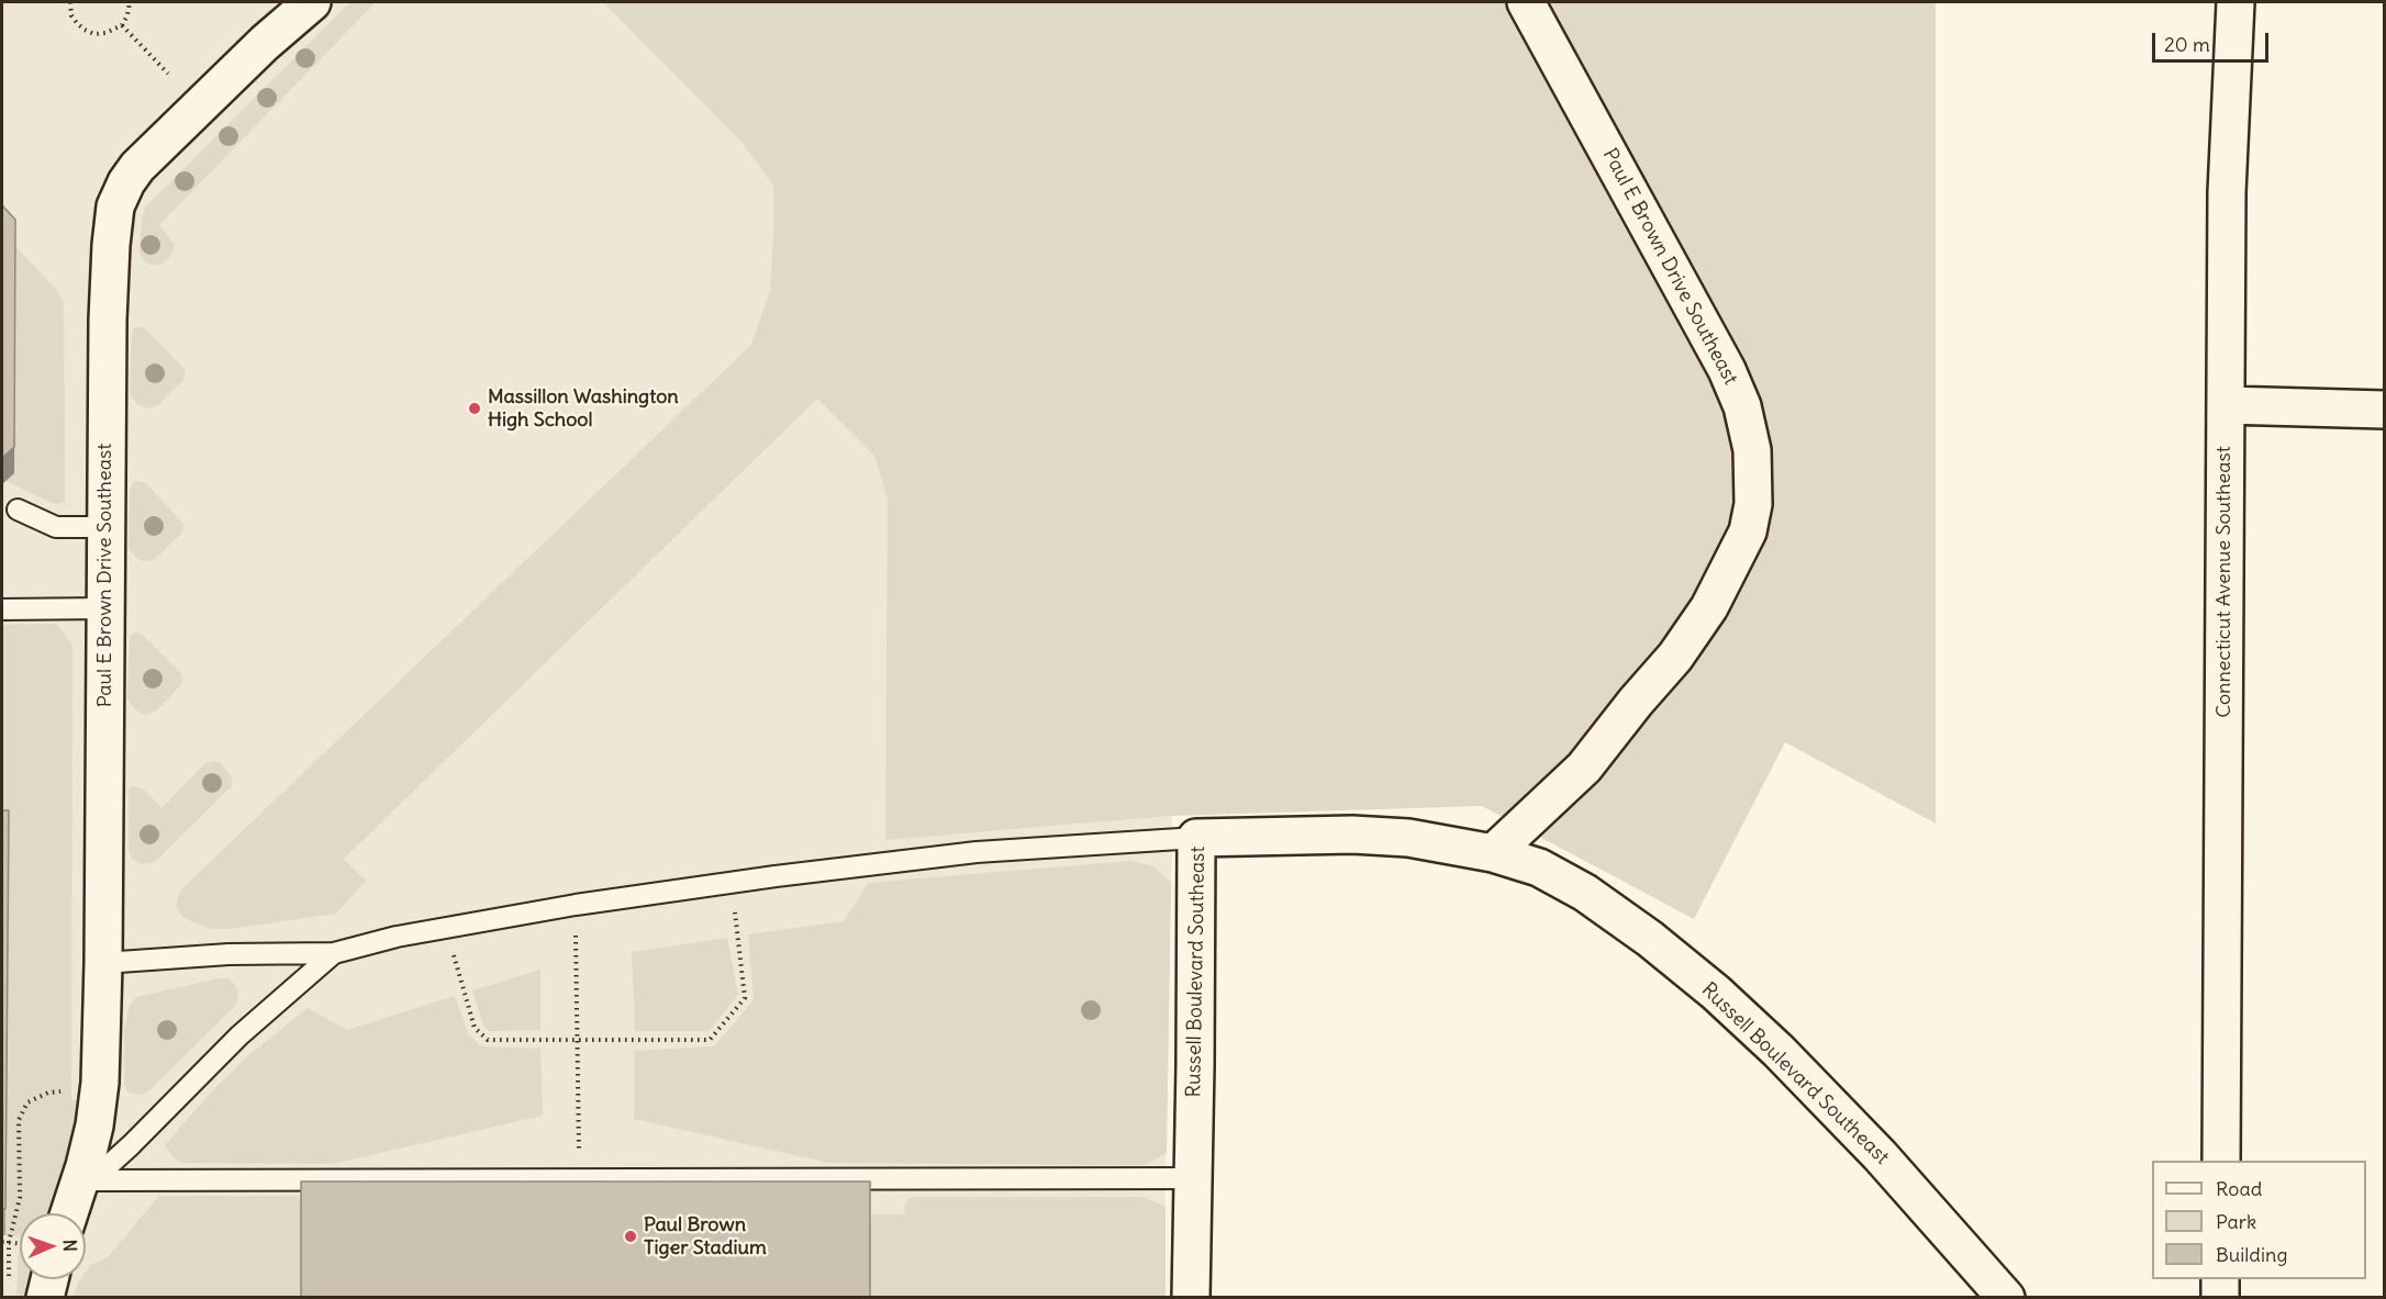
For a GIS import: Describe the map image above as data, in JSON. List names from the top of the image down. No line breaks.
{"streets":{"street":["Paul E Brown Drive Southeast","Connecticut Avenue Southeast","Russell Boulevard Southeast"]},"crossings":[["Paul E Brown Drive Southeast","Russell Boulevard Southeast"]],"places":["Massillon Washington High School","Paul Brown Tiger Stadium"],"legend":["Road","Park","Building"],"scale_bar":"20 m","north":"right"}
